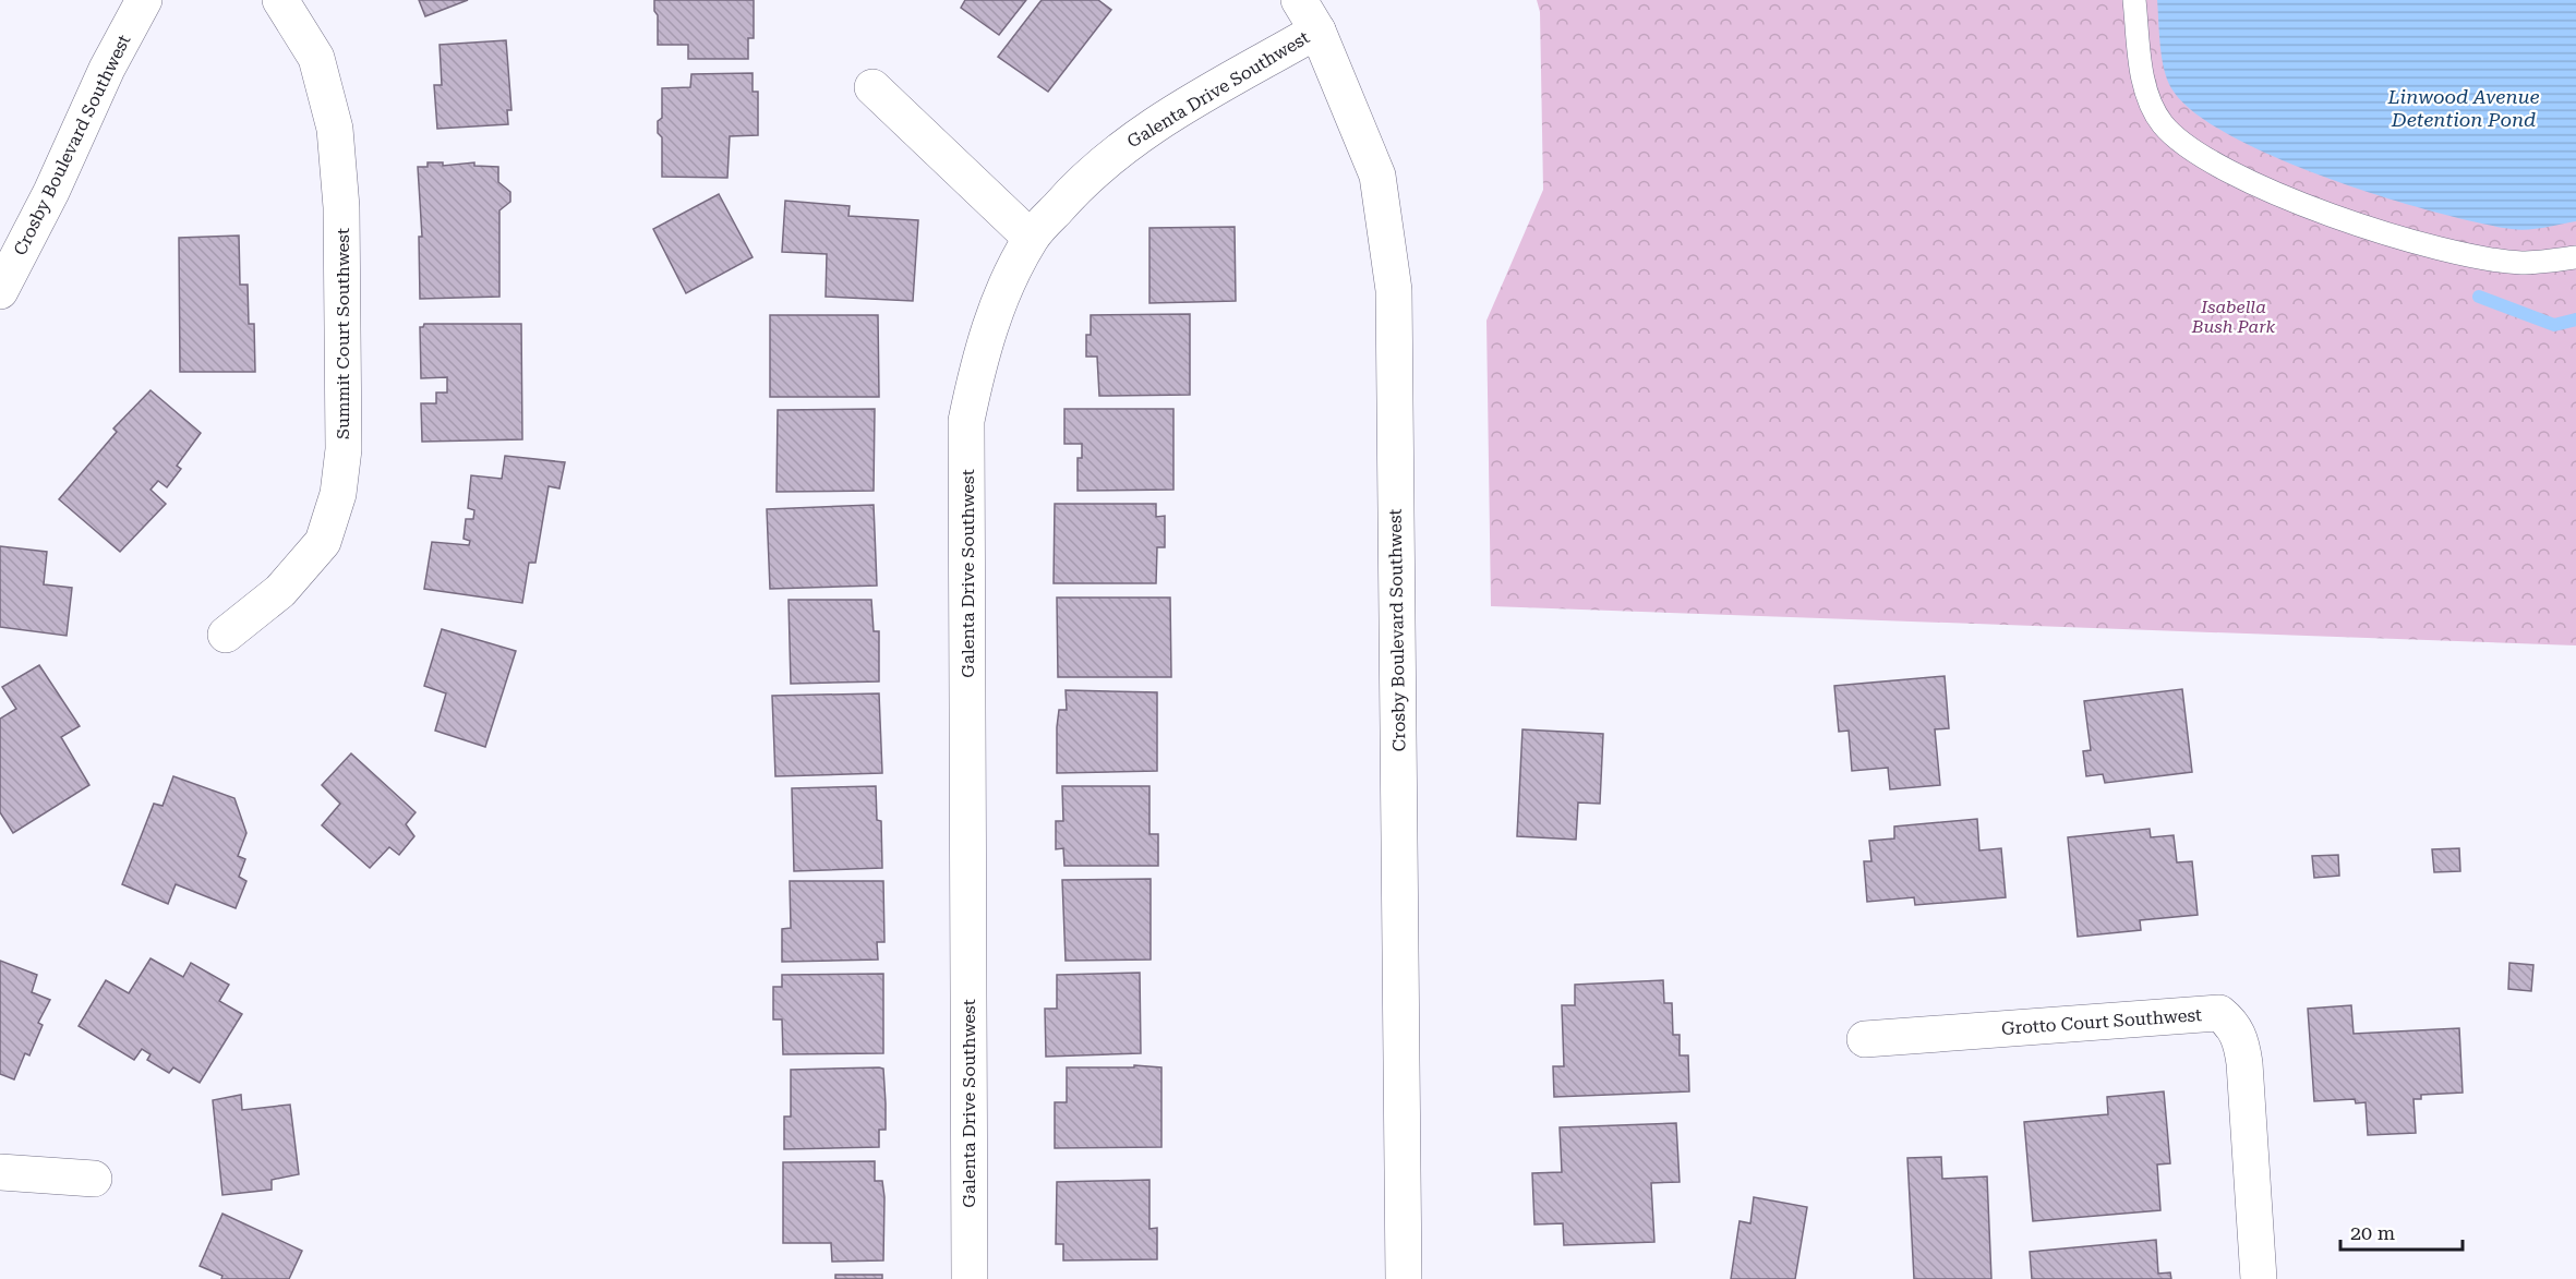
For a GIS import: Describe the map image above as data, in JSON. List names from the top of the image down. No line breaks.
{"streets":{"street":["Galenta Drive Southwest","Crosby Boulevard Southwest","Summit Court Southwest","Grotto Court Southwest"]},"crossings":[["Galenta Drive Southwest","Crosby Boulevard Southwest"]],"water":["Linwood Avenue Detention Pond"],"parks":["Isabella Bush Park"],"scale_bar":"20 m"}
